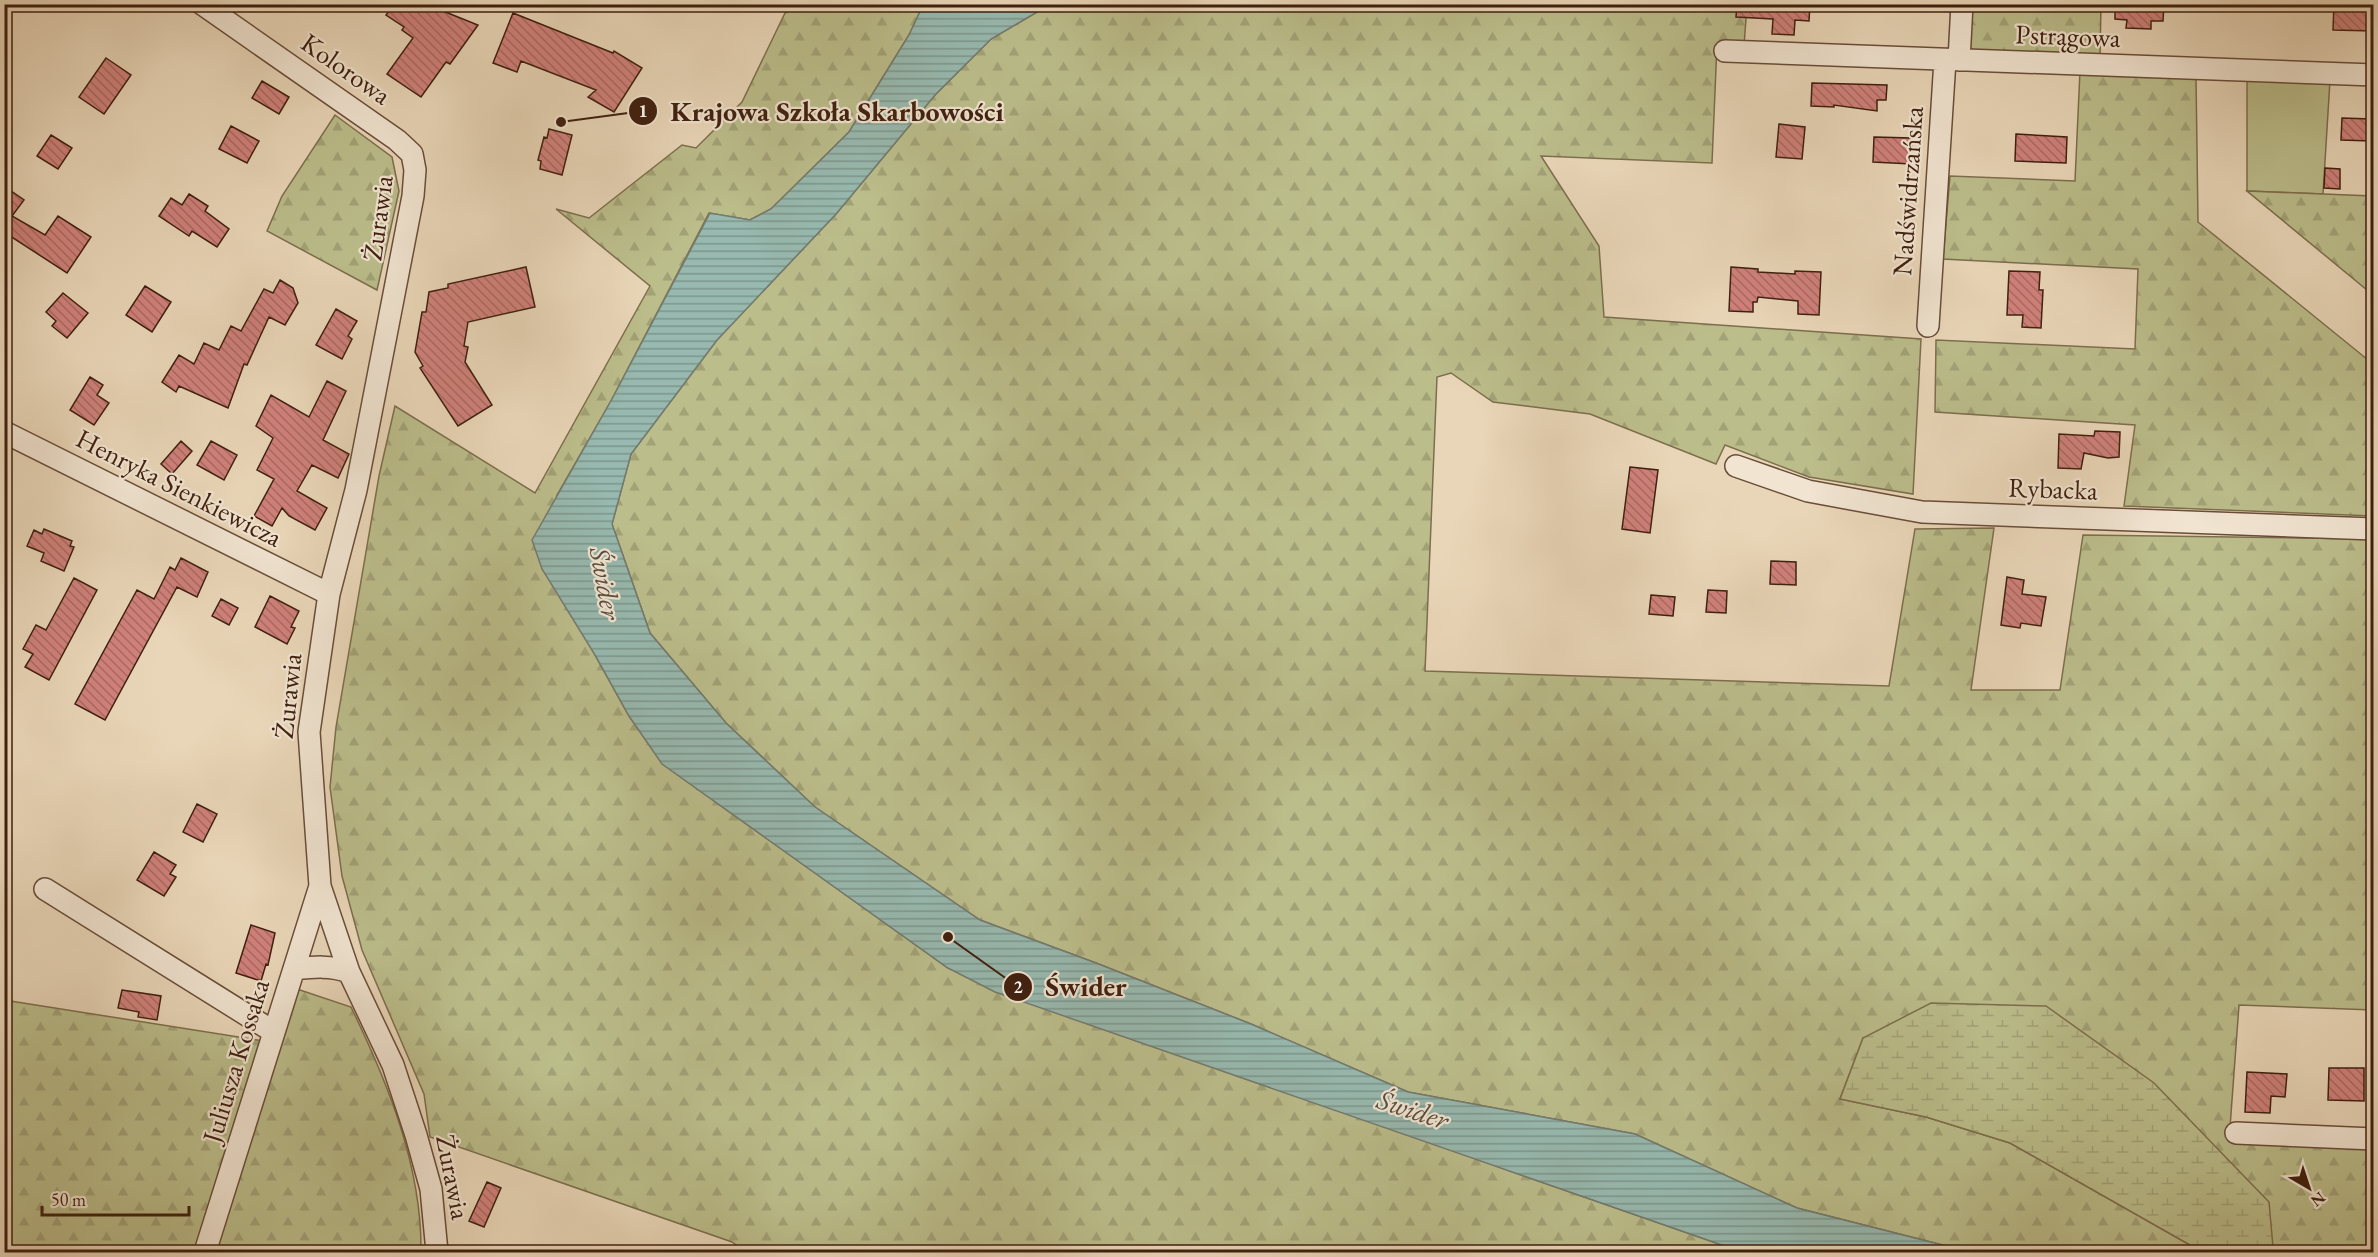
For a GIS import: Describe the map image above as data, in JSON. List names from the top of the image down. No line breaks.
{"streets":{"street":["Pstrągowa","Kolorowa","Nadświdrzańska","Żurawia","Henryka Sienkiewicza","Rybacka","Juliusza Kossaka"]},"crossings":[["Pstrągowa","Nadświdrzańska"],["Kolorowa","Żurawia"],["Żurawia","Henryka Sienkiewicza"],["Żurawia","Juliusza Kossaka"]],"water":["Świder"],"places":["Krajowa Szkoła Skarbowości","Świder"],"scale_bar":"50 m","north":"bottom right"}
